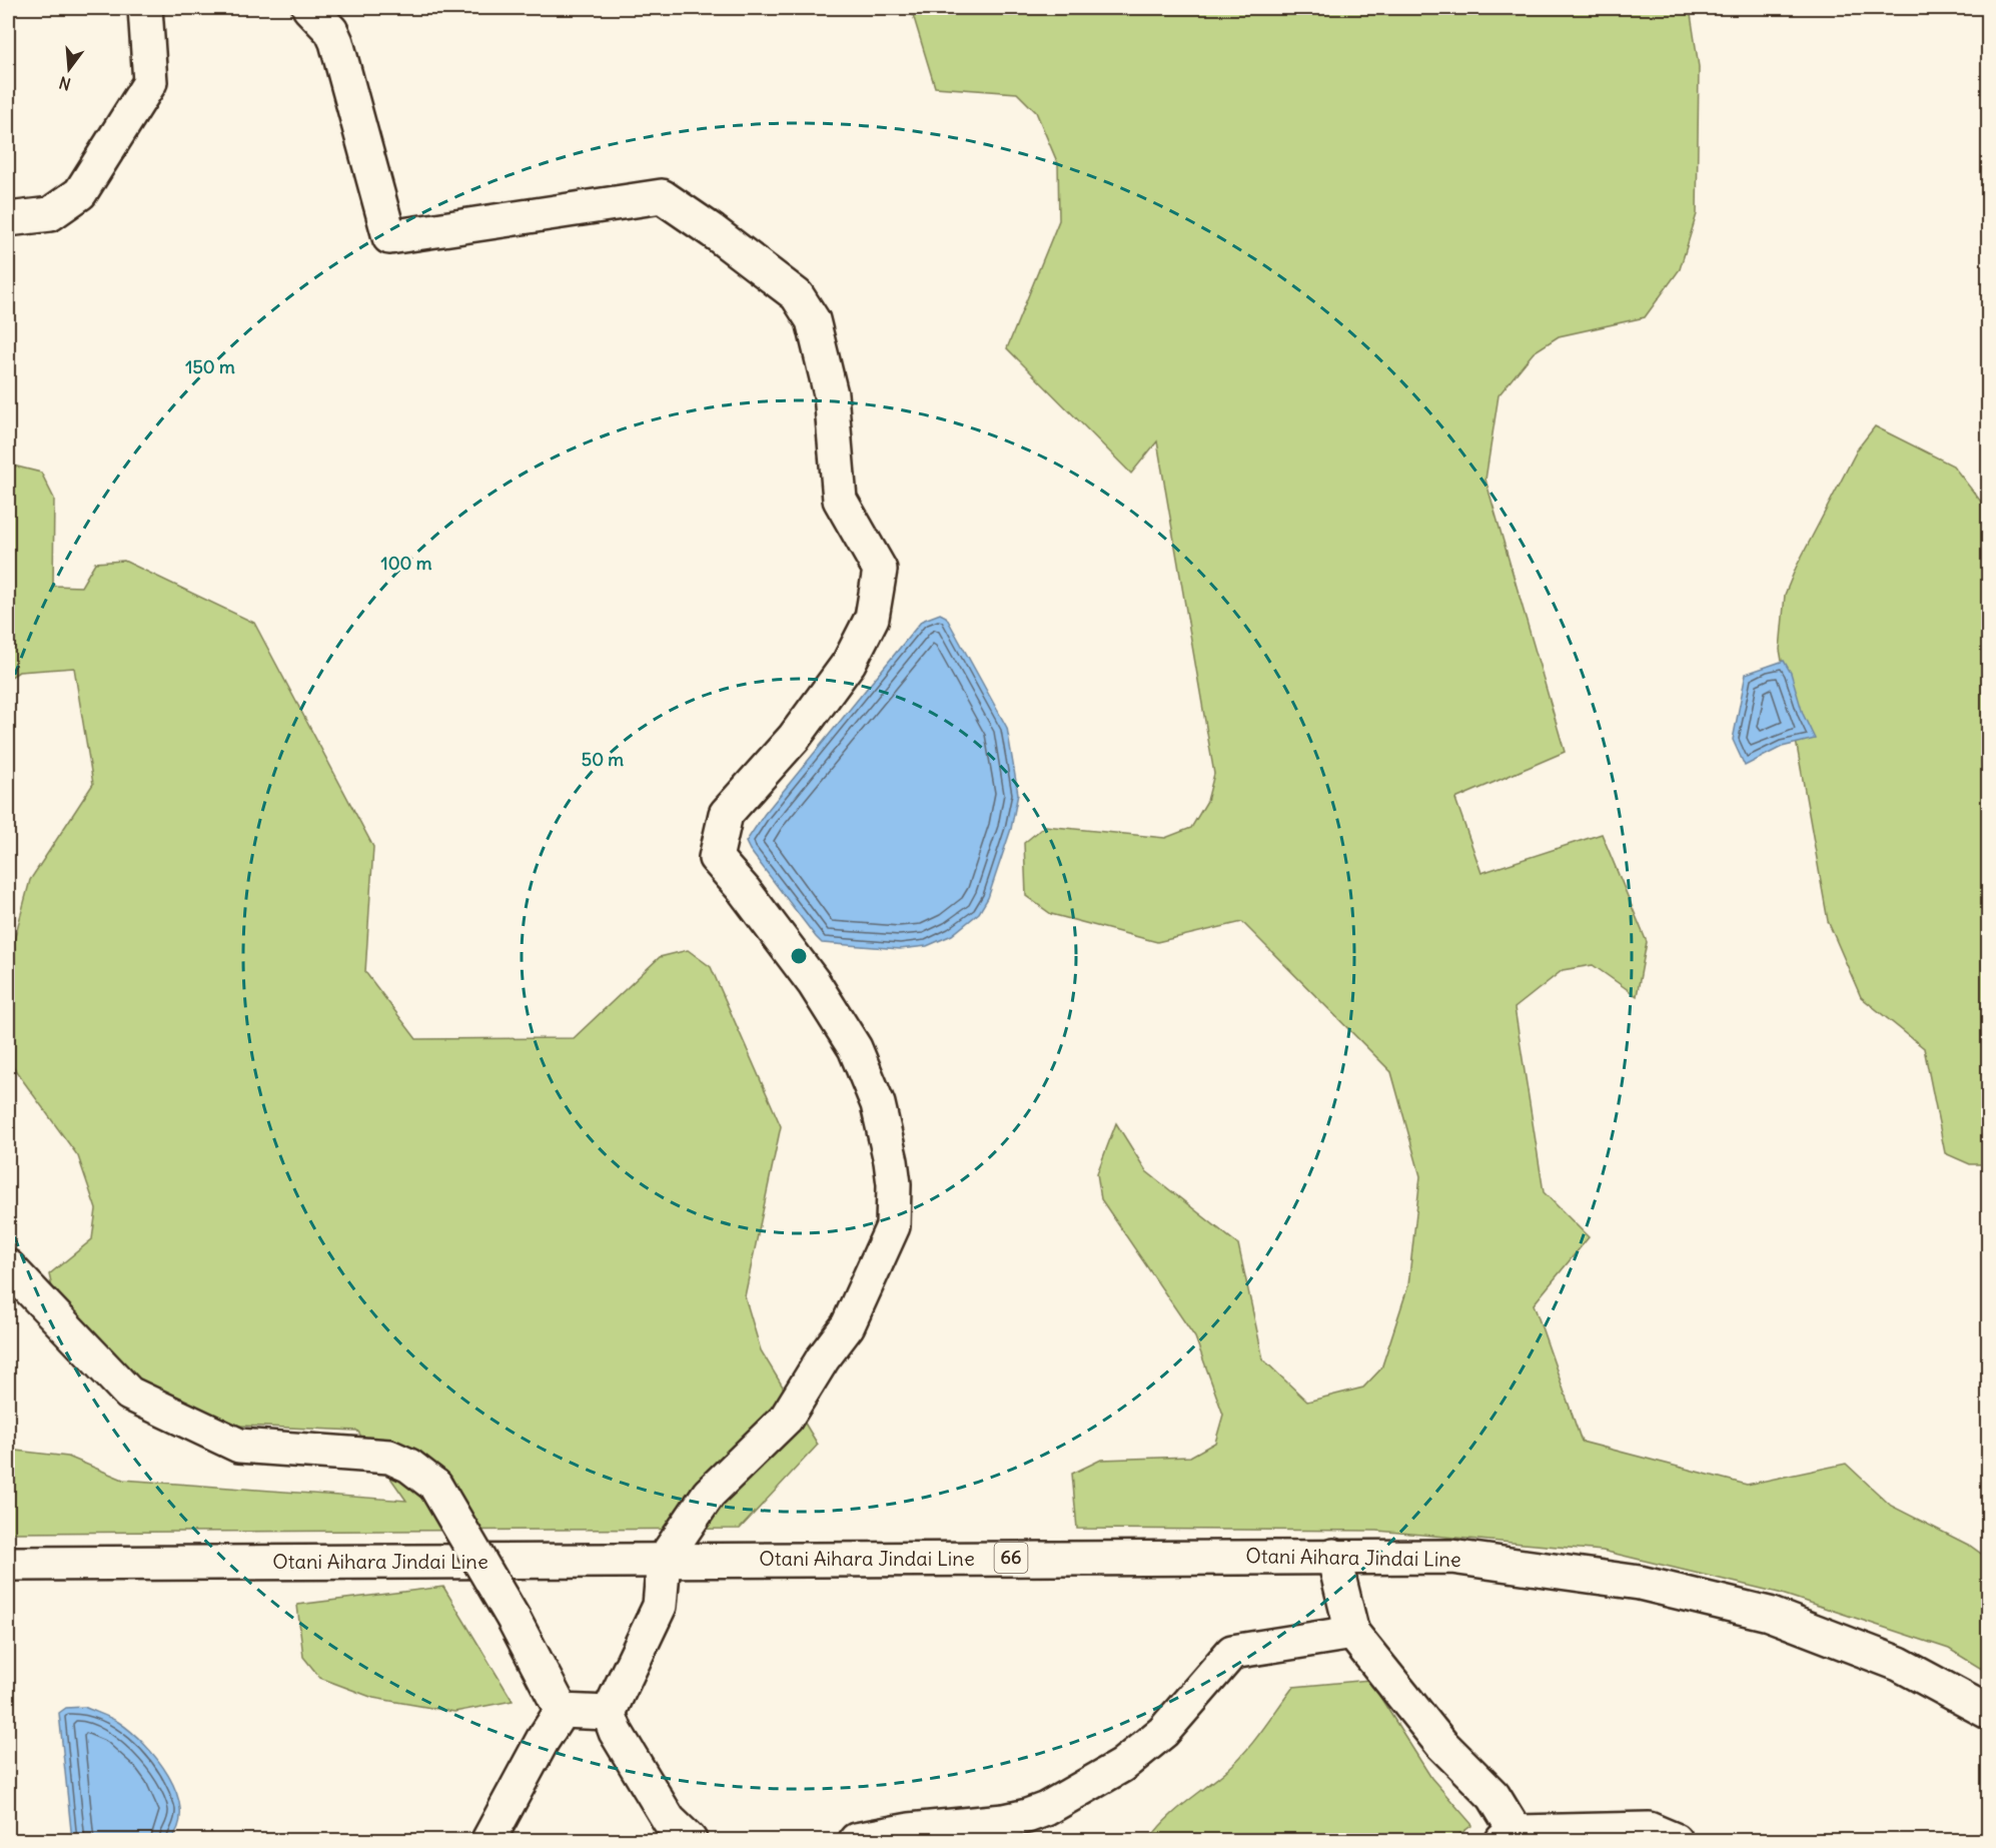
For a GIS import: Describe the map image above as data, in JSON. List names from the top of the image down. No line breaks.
{"streets":{"street":["66","Otani Aihara Jindai Line"]},"north":"bottom","rings":["150 m","100 m","50 m"]}
